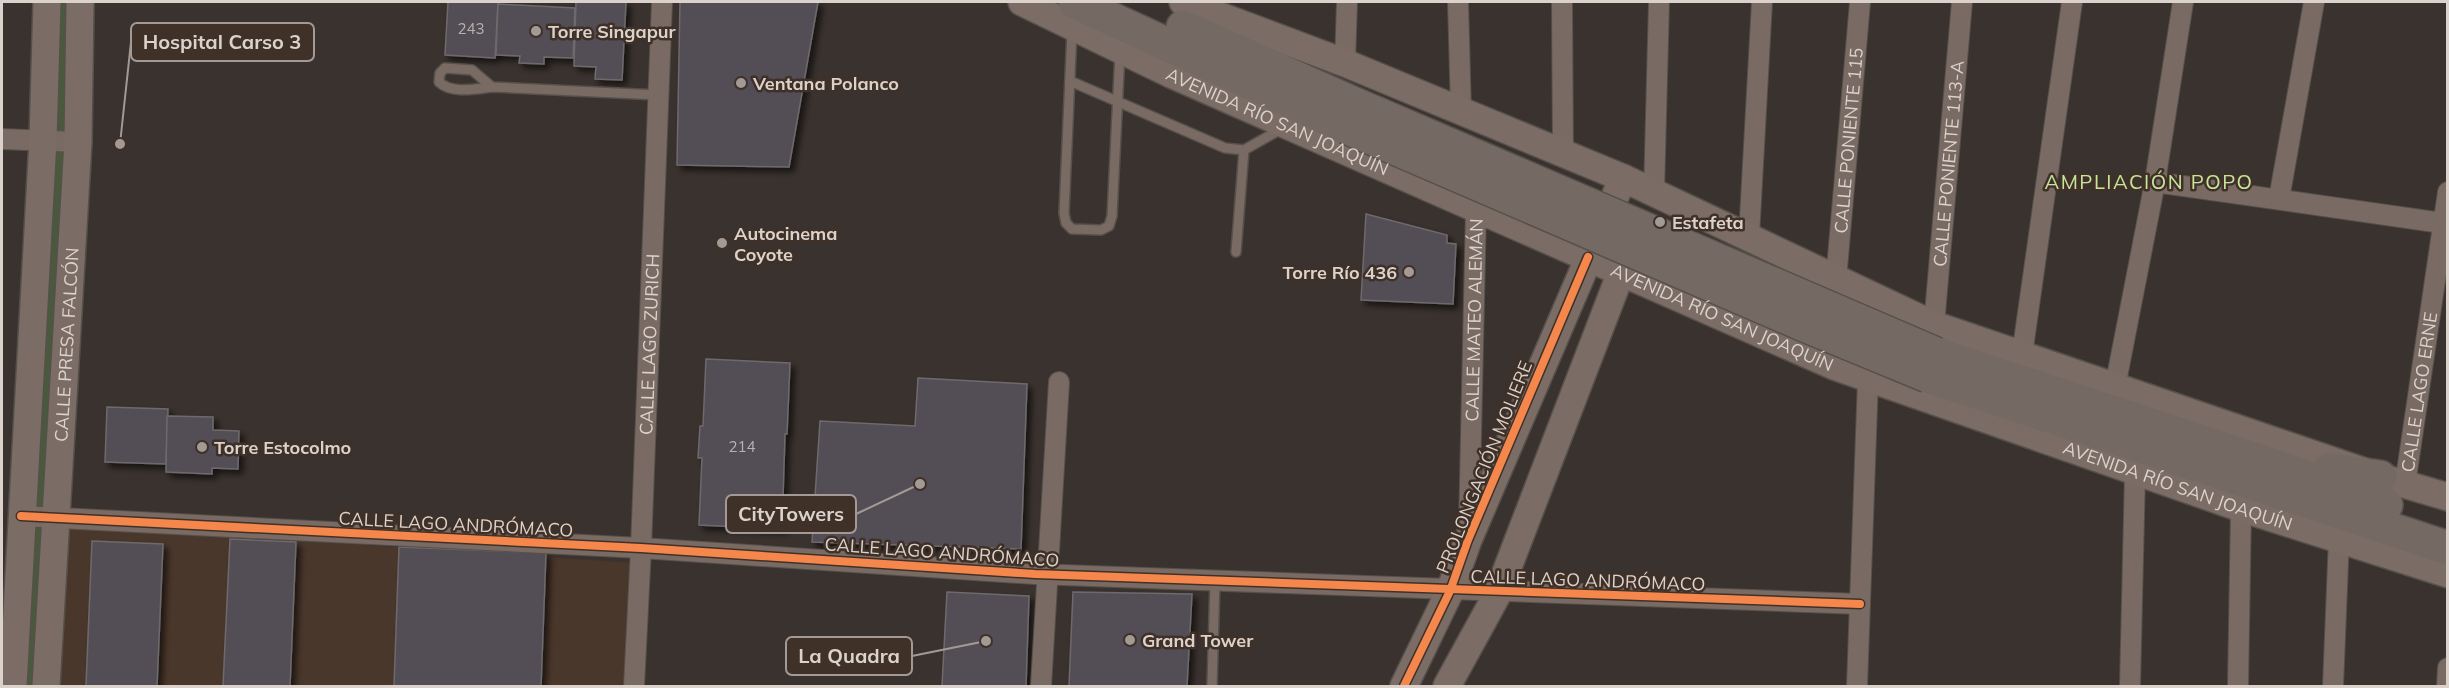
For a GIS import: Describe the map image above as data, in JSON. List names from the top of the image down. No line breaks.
{"streets":{"highway":["AVENIDA RÍO SAN JOAQUÍN"],"main road":["CALLE PRESA FALCÓN","PROLONGACIÓN MOLIERE"],"street":["CALLE PONIENTE 115","CALLE PONIENTE 113-A","CALLE MATEO ALEMÁN","CALLE LAGO ZURICH","CALLE LAGO ERNE","CALLE LAGO ANDRÓMACO"]},"crossings":[["AVENIDA RÍO SAN JOAQUÍN","CALLE PONIENTE 115"],["AVENIDA RÍO SAN JOAQUÍN","CALLE PONIENTE 113-A"],["AVENIDA RÍO SAN JOAQUÍN","CALLE MATEO ALEMÁN"],["AVENIDA RÍO SAN JOAQUÍN","CALLE LAGO ERNE"],["AVENIDA RÍO SAN JOAQUÍN","PROLONGACIÓN MOLIERE"],["CALLE MATEO ALEMÁN","PROLONGACIÓN MOLIERE"],["CALLE PRESA FALCÓN","CALLE LAGO ANDRÓMACO"],["CALLE LAGO ZURICH","CALLE LAGO ANDRÓMACO"],["PROLONGACIÓN MOLIERE","CALLE LAGO ANDRÓMACO"]],"districts":["AMPLIACIÓN POPO"],"places":["Torre Singapur","Ventana Polanco","Hospital Carso 3","Estafeta","Autocinema Coyote","Torre Río 436","Torre Estocolmo","CityTowers","Grand Tower","La Quadra"],"house_numbers":["243","214"]}
